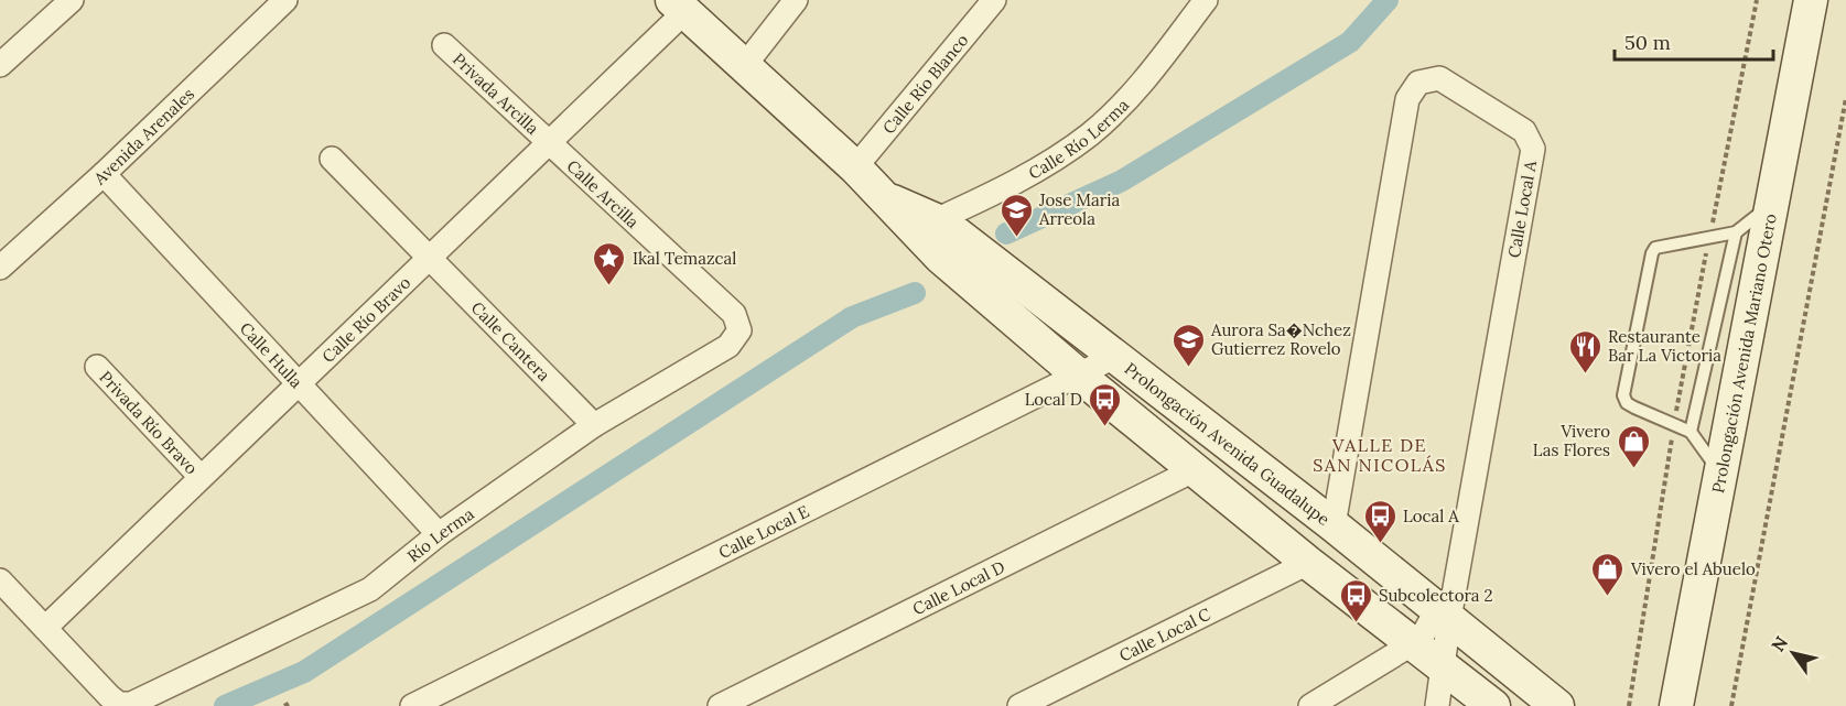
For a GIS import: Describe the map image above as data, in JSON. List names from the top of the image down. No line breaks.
{"streets":{"main road":["Prolongación Avenida Mariano Otero","Prolongación Avenida Guadalupe"],"street":["Calle Río Blanco","Privada Arcilla","Avenida Arenales","Calle Río Lerma","Calle Arcilla","Calle Local A","Calle Río Bravo","Calle Cantera","Calle Hulla","Privada Río Bravo","Calle Local E","Río Lerma","Calle Local D","Calle Local C"]},"crossings":[["Calle Río Blanco","Prolongación Avenida Guadalupe"],["Privada Arcilla","Calle Arcilla"],["Privada Arcilla","Calle Río Bravo"],["Avenida Arenales","Calle Hulla"],["Calle Río Lerma","Prolongación Avenida Guadalupe"],["Calle Arcilla","Calle Río Bravo"],["Calle Arcilla","Río Lerma"],["Calle Local A","Prolongación Avenida Guadalupe"],["Calle Río Bravo","Calle Cantera"],["Calle Río Bravo","Calle Hulla"],["Calle Río Bravo","Privada Río Bravo"],["Calle Río Bravo","Prolongación Avenida Guadalupe"],["Calle Río Bravo","Río Lerma"],["Calle Cantera","Río Lerma"],["Calle Hulla","Río Lerma"],["Prolongación Avenida Guadalupe","Calle Local E"],["Prolongación Avenida Guadalupe","Calle Local D"],["Prolongación Avenida Guadalupe","Calle Local C"]],"districts":["VALLE DE SAN NICOLÁS"],"places":{"school or university":["Jose Maria Arreola","Aurora Sa�Nchez Gutierrez Rovelo"],"place":["Ikal Temazcal"],"restaurant":["Restaurante Bar La Victoria"],"bus stop":["Local D","Local A","Subcolectora 2"],"shop":["Vivero Las Flores","Vivero el Abuelo"]},"scale_bar":"50 m","north":"top left"}
